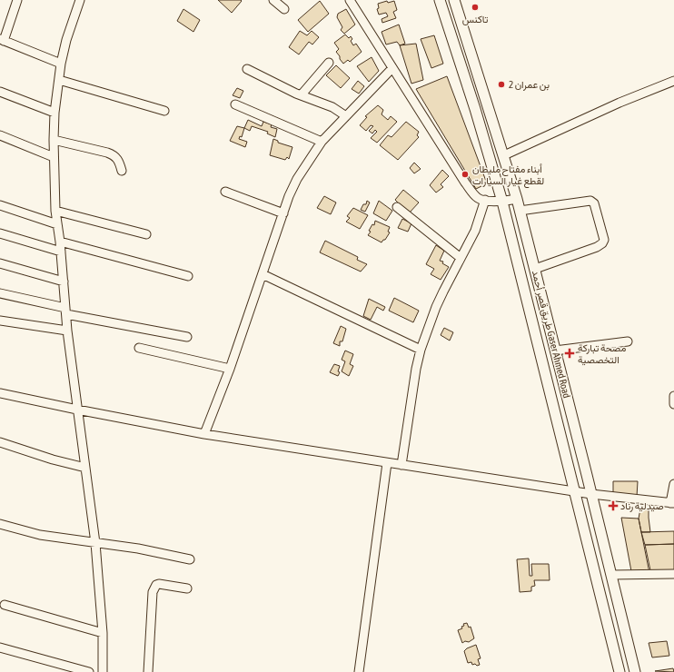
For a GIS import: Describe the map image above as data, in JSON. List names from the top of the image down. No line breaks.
{"streets":{"main road":["طريق قصر أحمد Gaser Ahmed Road"]},"places":{"other":["تاكنس","بن عمران 2","أبناء مفتاح مليطان لقطع غيار السيارات"],"health":["مصحة تباركة التخصصية","صيدلية رناد"]}}
